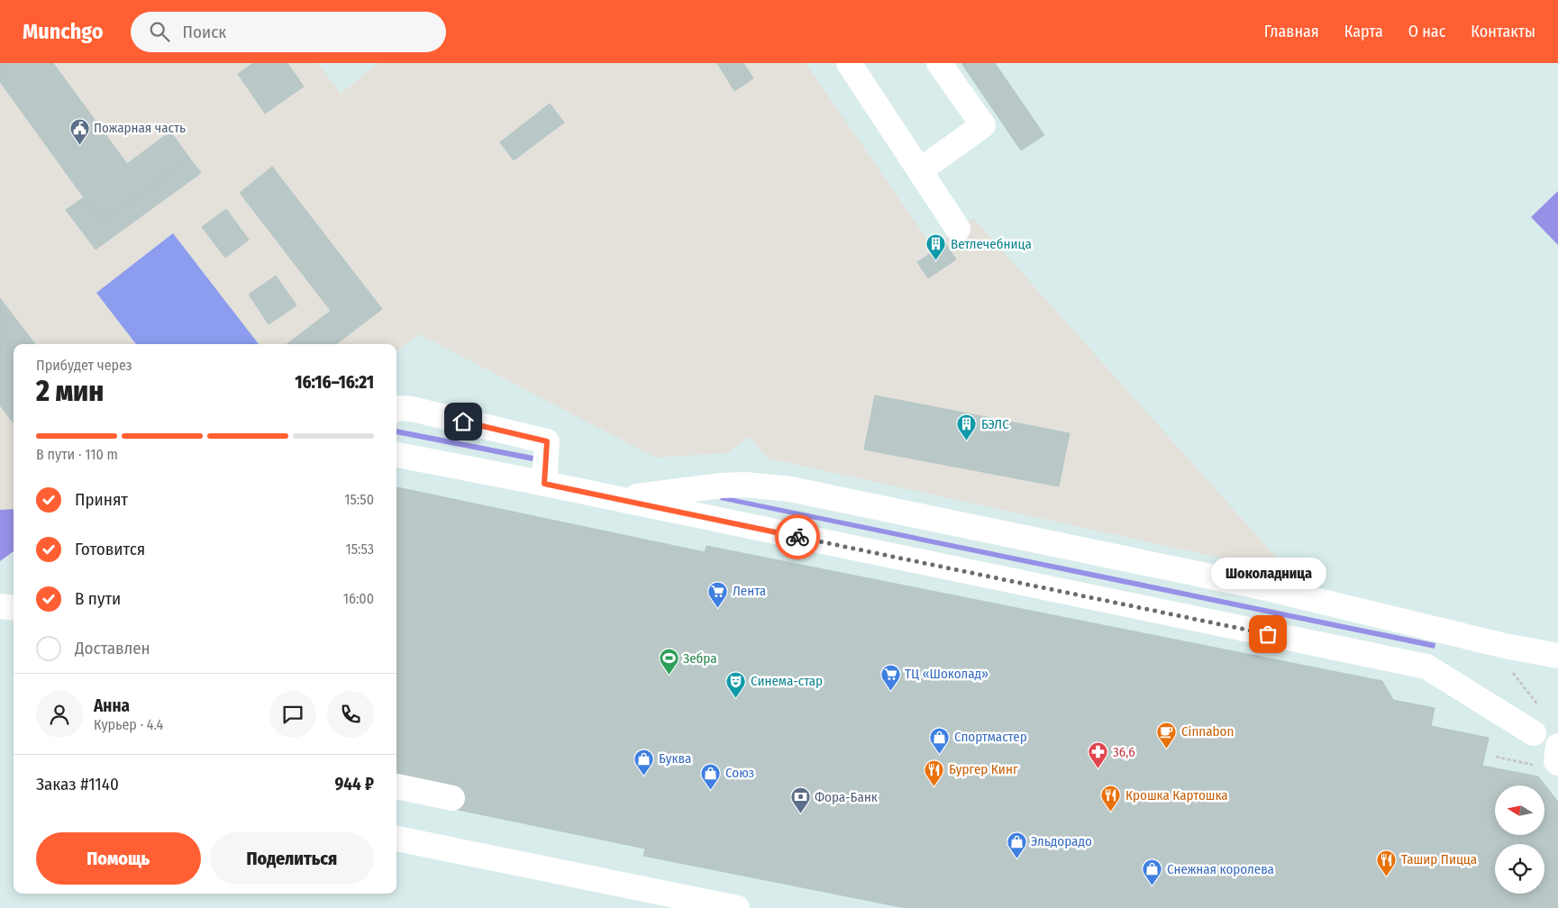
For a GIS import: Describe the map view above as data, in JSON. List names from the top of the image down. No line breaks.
{"places":{"public building":["Пожарная часть"],"building":["Ветлечебница","БЭЛС"],"supermarket":["Лента","ТЦ «Шоколад»"],"other":["Шоколадница"],"sports":["Зебра"],"theatre":["Синема-стар"],"cafe":["Cinnabon"],"shop":["Спортмастер","Буква","Союз","Эльдорадо","Снежная королева"],"pharmacy":["36,6"],"restaurant":["Бургер Кинг","Крошка Картошка","Ташир Пицца"],"bank":["Фора-Банк"]},"north":"left","page":{"header":"Munchgo","search":"Поиск","nav":["Главная","Карта","О нас","Контакты"],"heading":["2 мин","Прибудет через","16:16–16:21"],"panel":["Анна","Курьер · 4.4","Заказ #1140","944 ₽"],"bar":"В пути · 110 m","list":[["Принят","15:50"],["Готовится","15:53"],["В пути","16:00"],"Доставлен"],"bubble":"Шоколадница","buttons":["Помощь","Поделиться"]}}
